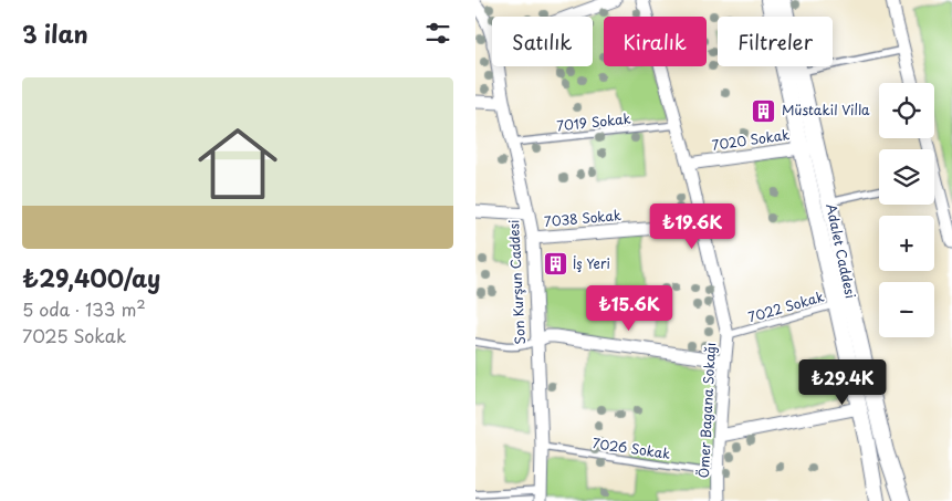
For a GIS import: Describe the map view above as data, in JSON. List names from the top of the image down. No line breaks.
{"streets":{"street":["7020 Sokak","7038 Sokak","Adalet Caddesi","Son Kurşun Caddesi","Ömer Bagana Sokağı"],"lane":["7019 Sokak","7022 Sokak","7026 Sokak"]},"crossings":[["7019 Sokak","Son Kurşun Caddesi"],["7019 Sokak","Ömer Bagana Sokağı"],["7020 Sokak","Adalet Caddesi"],["7020 Sokak","Ömer Bagana Sokağı"],["7038 Sokak","Son Kurşun Caddesi"],["7038 Sokak","Ömer Bagana Sokağı"],["Adalet Caddesi","7022 Sokak"],["Son Kurşun Caddesi","7026 Sokak"],["7022 Sokak","Ömer Bagana Sokağı"],["Ömer Bagana Sokağı","7026 Sokak"]],"places":{"building":["Müstakil Villa","İş Yeri"]},"page":{"heading":"3 ilan","chip":["Satılık","Kiralık","Filtreler"],"list":[{"name":"₺29,400/ay","note":"5 oda · 133 m² · 7025 Sokak"}],"map_buttons":["+","−"],"price":["₺19.6K","₺15.6K","₺29.4K"]}}
